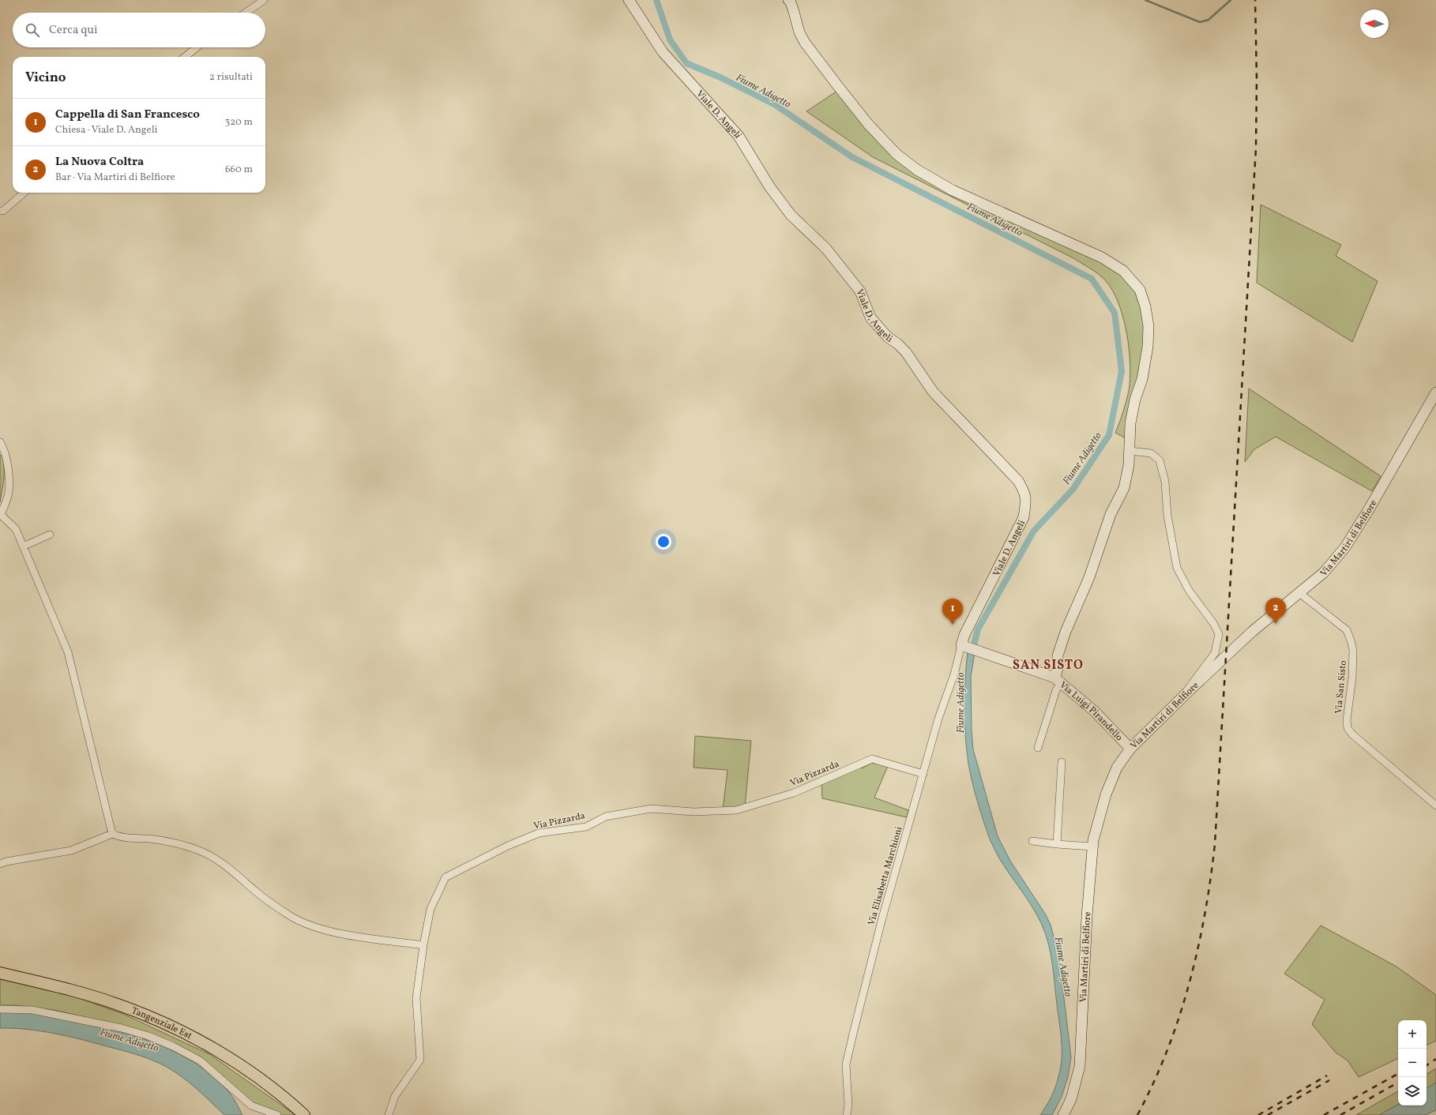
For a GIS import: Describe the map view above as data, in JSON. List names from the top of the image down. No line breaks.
{"streets":{"main road":["Tangenziale Est"],"street":["Viale D. Angeli","Via Martiri di Belfiore","Via San Sisto","Via Luigi Pirandello","Via Pizzarda","Via Elisabetta Marchioni"]},"crossings":[["Viale D. Angeli","Via Luigi Pirandello"],["Viale D. Angeli","Via Elisabetta Marchioni"],["Via Martiri di Belfiore","Via San Sisto"],["Via Martiri di Belfiore","Via Luigi Pirandello"],["Via Luigi Pirandello","Via Elisabetta Marchioni"],["Via Pizzarda","Via Elisabetta Marchioni"]],"districts":["SAN SISTO"],"water":["Fiume Adigetto"],"north":"left","page":{"search":"Cerca qui","heading":["Vicino","2 risultati"],"list":[{"mark":"1","name":"Cappella di San Francesco","note":"Chiesa · Viale D. Angeli","value":"320 m"},{"mark":"2","name":"La Nuova Coltra","note":"Bar · Via Martiri di Belfiore","value":"660 m"}],"pins":["2","1"],"map_buttons":["+","−"]}}
